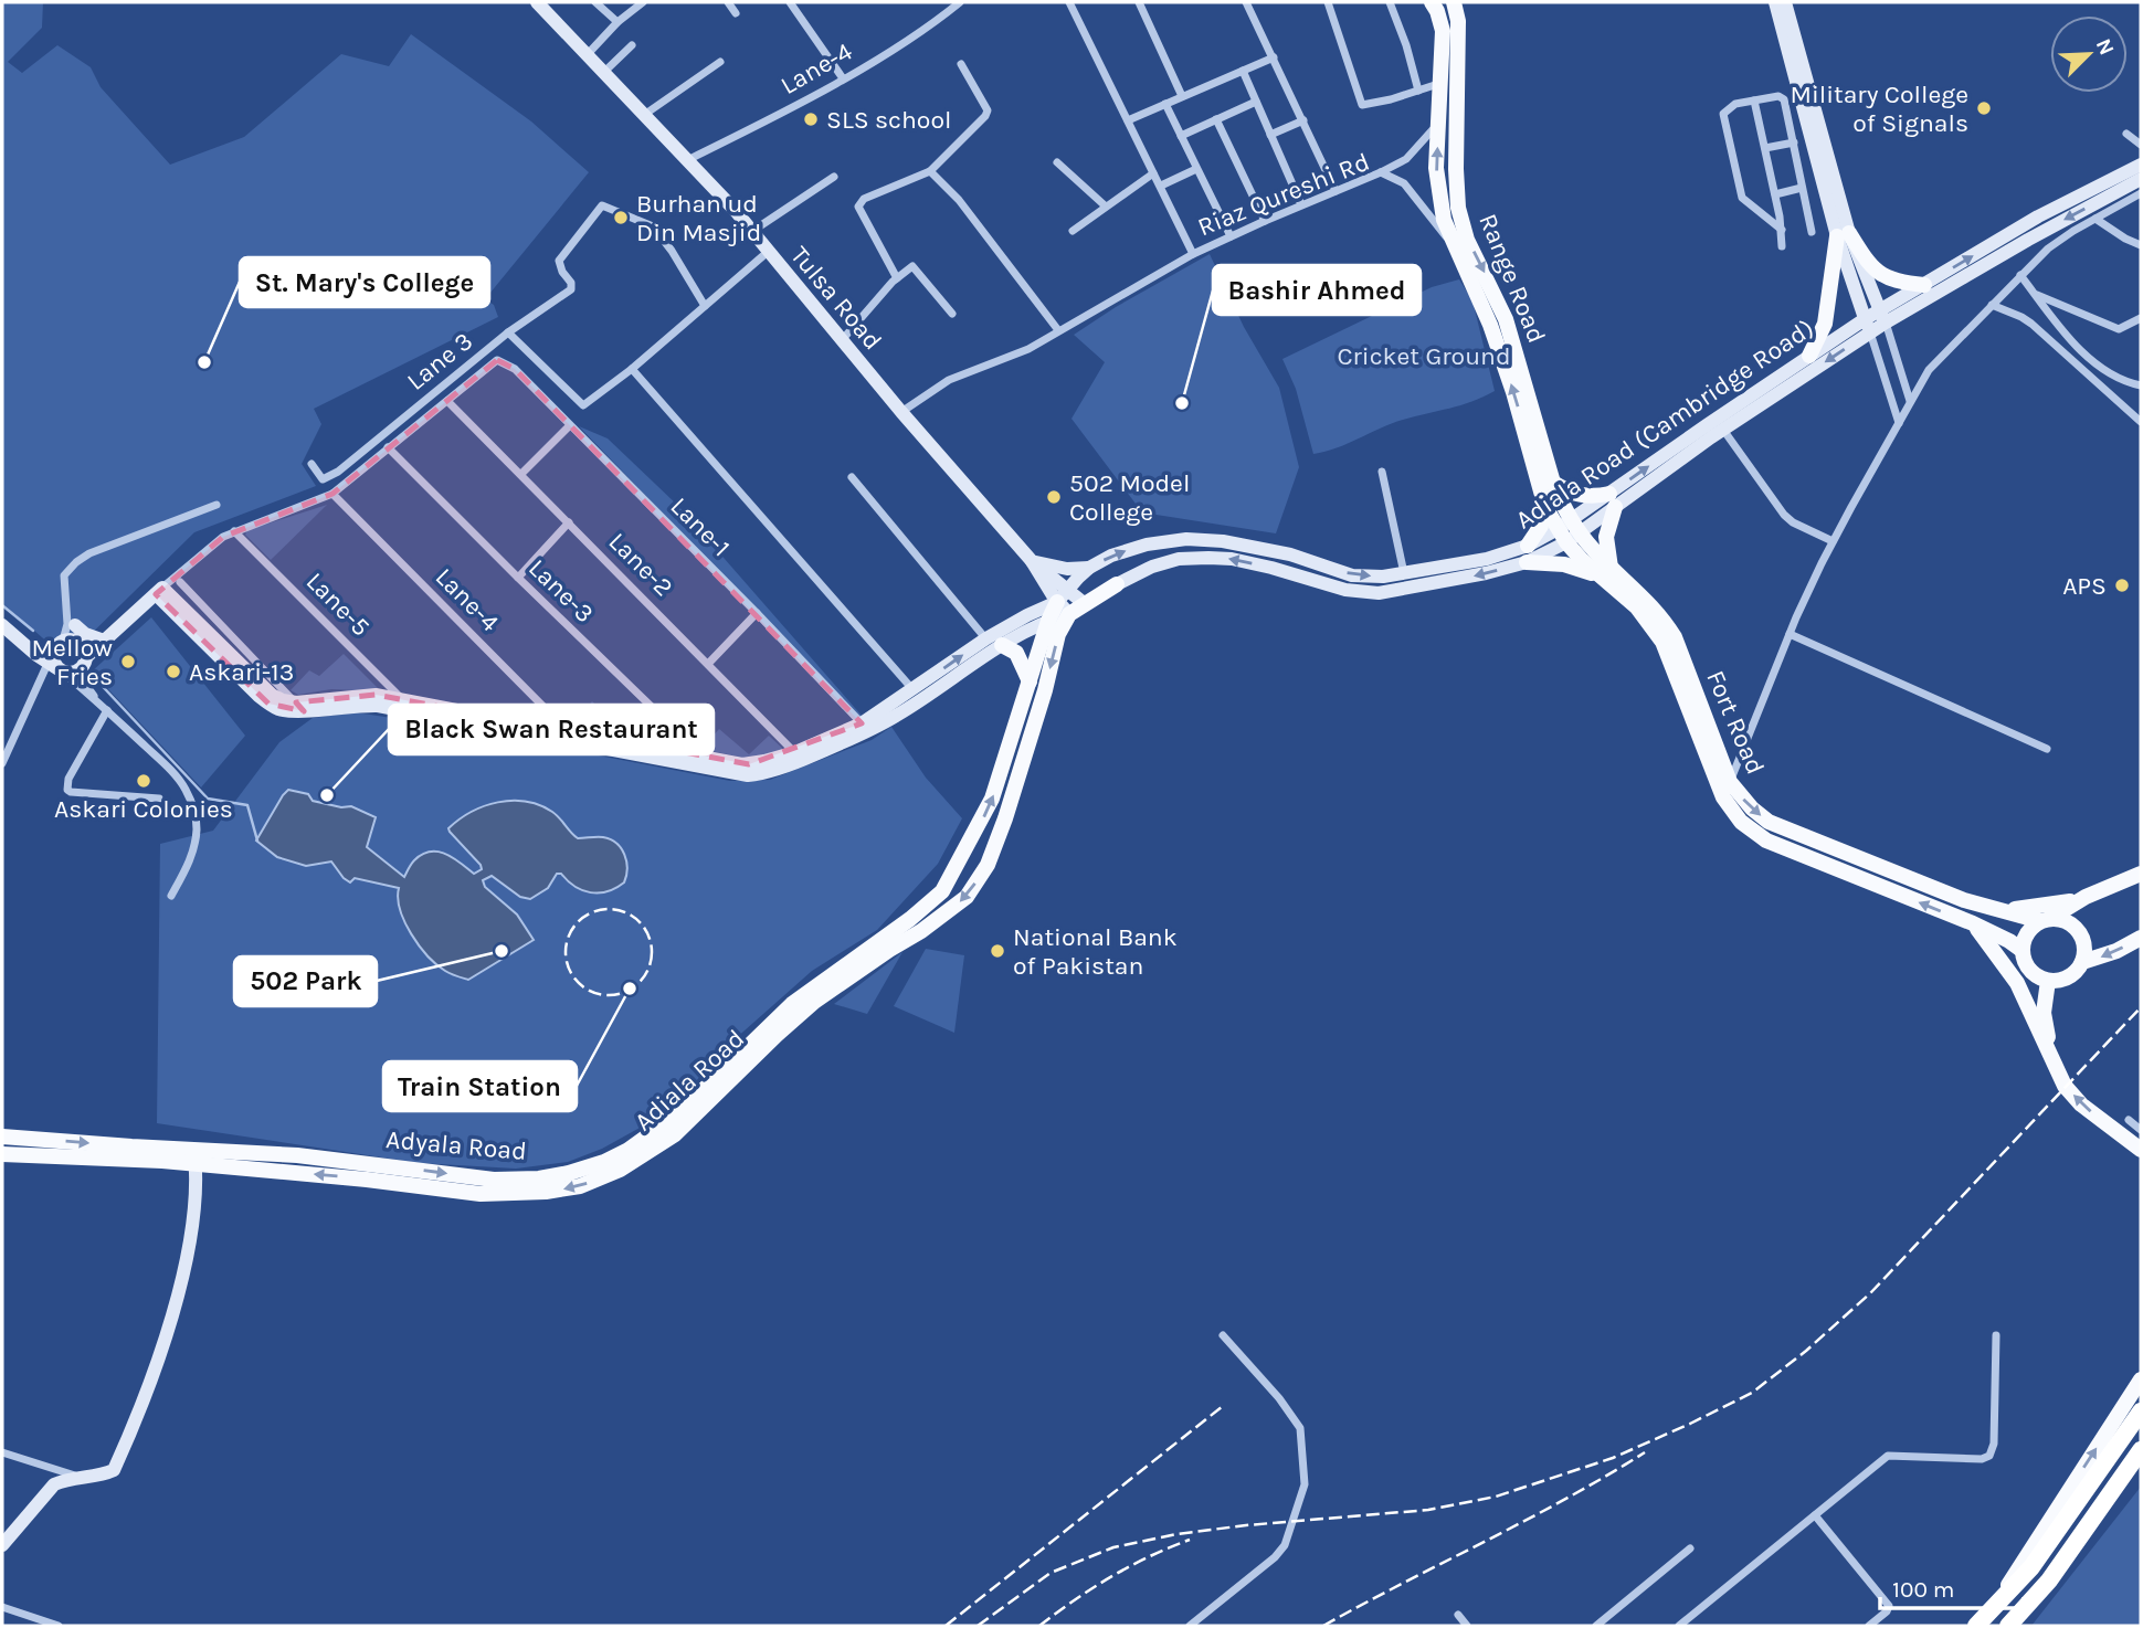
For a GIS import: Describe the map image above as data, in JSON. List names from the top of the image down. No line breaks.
{"streets":{"main road":["Range Road","Tulsa Road","Adiala Road (Cambridge Road)","Fort Road","Adiala Road","Adyala Road"],"street":["Lane-4","Riaz Qureshi Rd","Lane 3","Lane-1","Lane-2","Lane-3","Lane-5"]},"crossings":[["Lane-4","Tulsa Road"],["Range Road","Adiala Road (Cambridge Road)"],["Range Road","Fort Road"],["Tulsa Road","Lane 3"],["Tulsa Road","Adiala Road (Cambridge Road)"],["Tulsa Road","Adiala Road"],["Adiala Road (Cambridge Road)","Fort Road"],["Lane-1","Lane-2"],["Adiala Road","Adyala Road"]],"one_way":["Adiala Road","Adyala Road"],"parks":["Cricket Ground"],"places":["Military College of Signals","SLS school","Burhan ud Din Masjid","St. Mary's College","Bashir Ahmed","502 Model College","APS","Mellow Fries","Askari-13","Askari Colonies","Black Swan Restaurant","502 Park","National Bank of Pakistan","Train Station"],"scale_bar":"100 m","north":"top right"}
